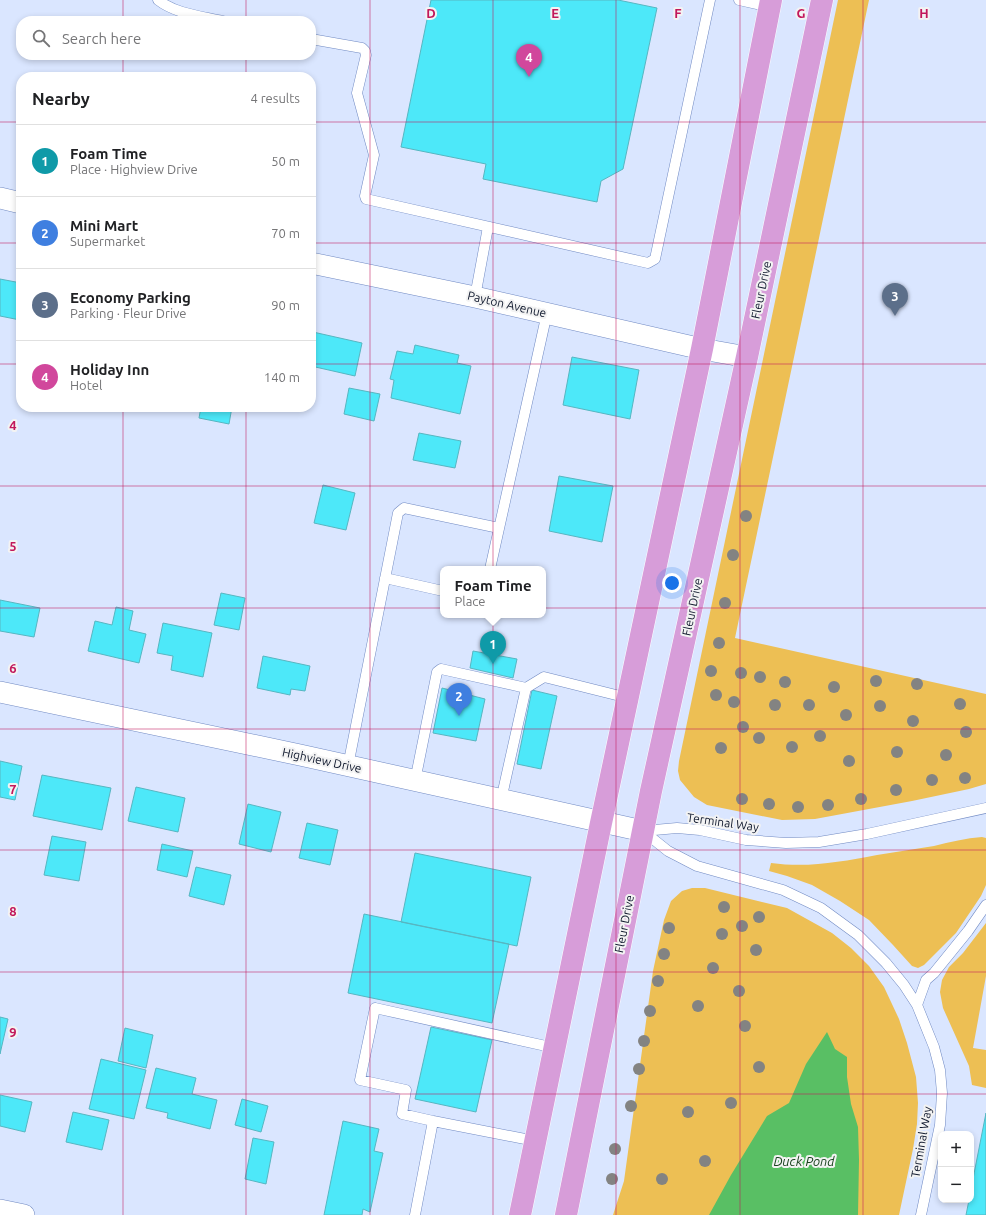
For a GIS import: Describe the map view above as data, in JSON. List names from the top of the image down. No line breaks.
{"streets":{"main road":["Fleur Drive"],"street":["Payton Avenue","Highview Drive"],"lane":["Terminal Way"]},"crossings":[["Fleur Drive","Payton Avenue"],["Fleur Drive","Highview Drive"],["Fleur Drive","Terminal Way"],["Highview Drive","Terminal Way"]],"water":["Duck Pond"],"page":{"search":"Search here","pins":["4","3","1","2"],"heading":["Nearby","4 results"],"list":[{"mark":"1","name":"Foam Time","note":"Place · Highview Drive","value":"50 m"},{"mark":"2","name":"Mini Mart","note":"Supermarket","value":"70 m"},{"mark":"3","name":"Economy Parking","note":"Parking · Fleur Drive","value":"90 m"},{"mark":"4","name":"Holiday Inn","note":"Hotel","value":"140 m"}],"popup":["Foam Time","Place"],"map_buttons":["+","−"]},"grid":{"columns":["D","E","F","G","H"],"rows":["4","5","6","7","8","9"]}}
